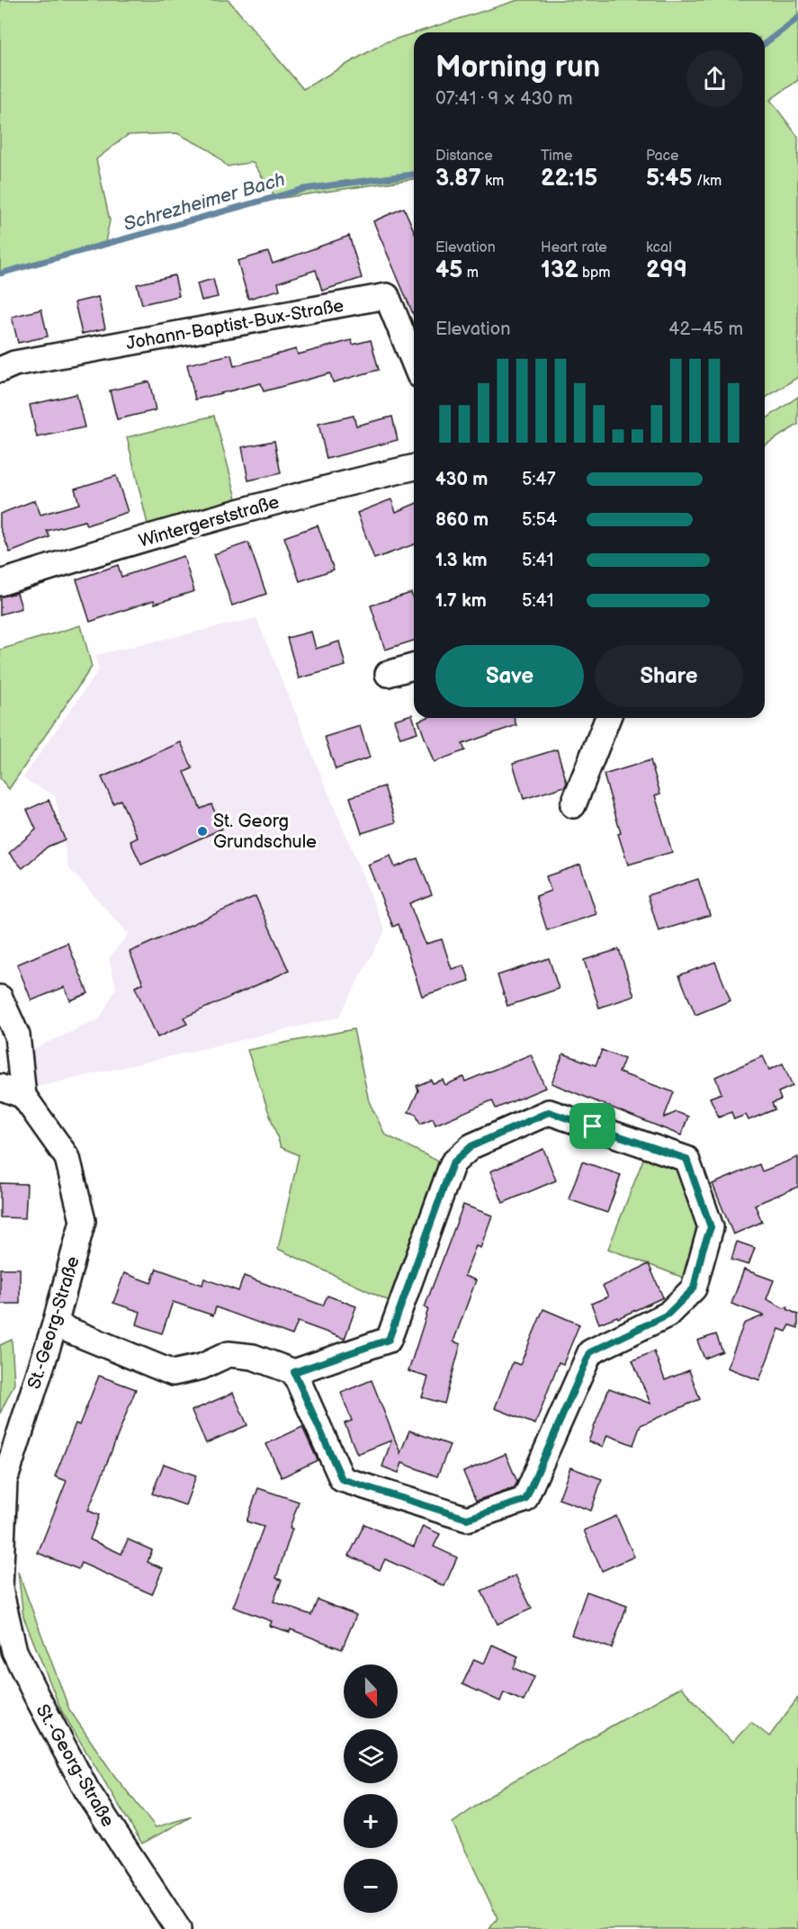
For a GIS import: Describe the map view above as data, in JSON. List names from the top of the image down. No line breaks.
{"streets":{"street":["Johann-Baptist-Bux-Straße","Wintergerststraße","St.-Georg-Straße"]},"water":["Schrezheimer Bach"],"places":["St. Georg Grundschule"],"north":"bottom","page":{"heading":["Morning run","07:41 · 9 × 430 m"],"stats":[["Distance","3.87 km"],["Time","22:15"],["Pace","5:45 /km"],["Elevation","45 m"],["Heart rate","132 bpm"],["kcal","299"]],"chart":["Elevation","42–45 m"],"list":[{"name":"430 m","note":"5:47"},{"name":"860 m","note":"5:54"},{"name":"1.3 km","note":"5:41"},{"name":"1.7 km","note":"5:41"}],"buttons":["Save","Share"],"map_buttons":["+","−"]}}
